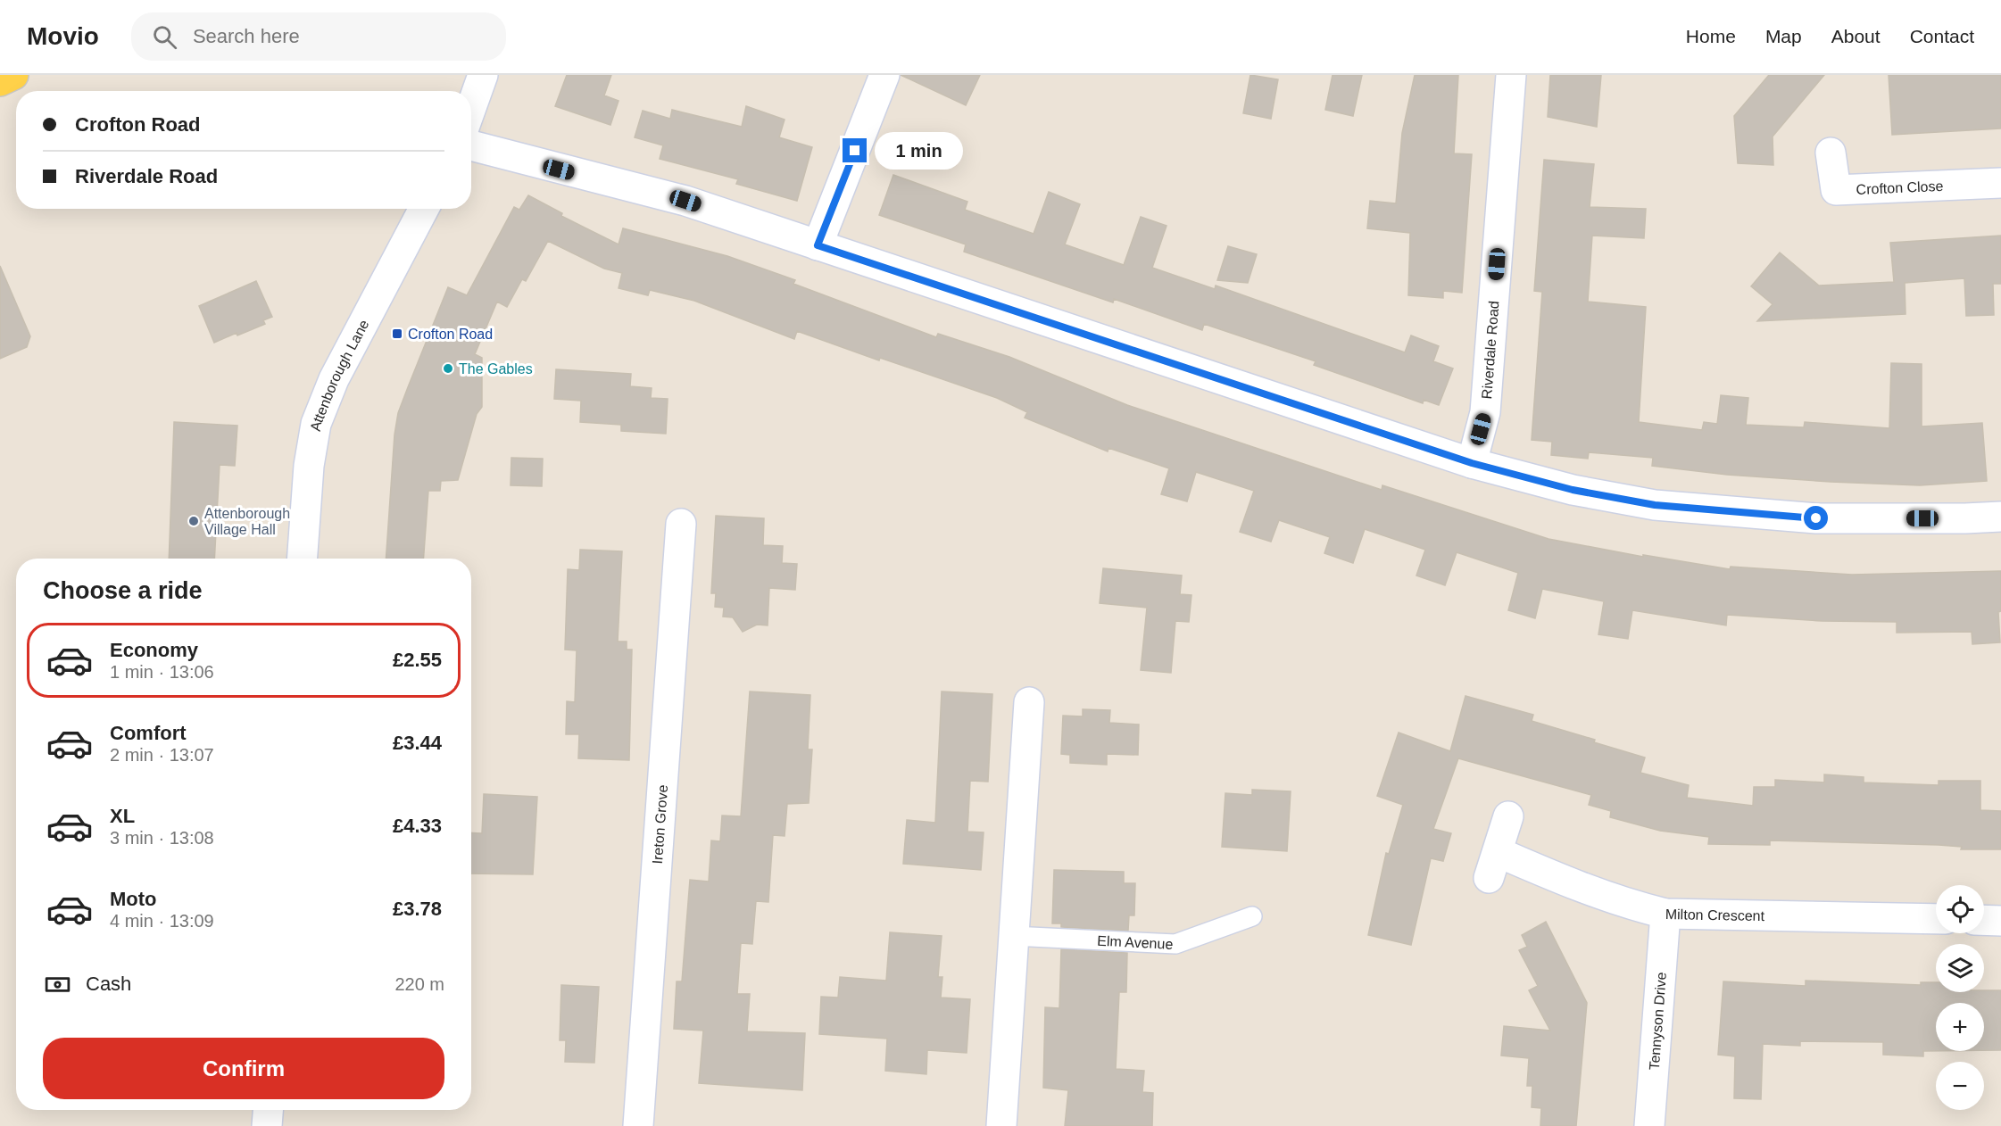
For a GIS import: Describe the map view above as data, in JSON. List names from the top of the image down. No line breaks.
{"streets":{"street":["Crofton Close","Riverdale Road","Attenborough Lane","Ireton Grove","Milton Crescent","Tennyson Drive"],"lane":["Elm Avenue"]},"crossings":[["Milton Crescent","Tennyson Drive"]],"places":{"transit":["Crofton Road"],"other":["The Gables","Attenborough Village Hall"]},"page":{"header":"Movio","search":"Search here","nav":["Home","Map","About","Contact"],"banner":["Crofton Road","Riverdale Road"],"bubble":"1 min","heading":"Choose a ride","list":[{"name":"Economy","note":"1 min · 13:06","value":"£2.55"},{"name":"Comfort","note":"2 min · 13:07","value":"£3.44"},{"name":"XL","note":"3 min · 13:08","value":"£4.33"},{"name":"Moto","note":"4 min · 13:09","value":"£3.78"}],"map_buttons":["+","−"],"pay":["Cash","220 m"],"buttons":"Confirm"}}
